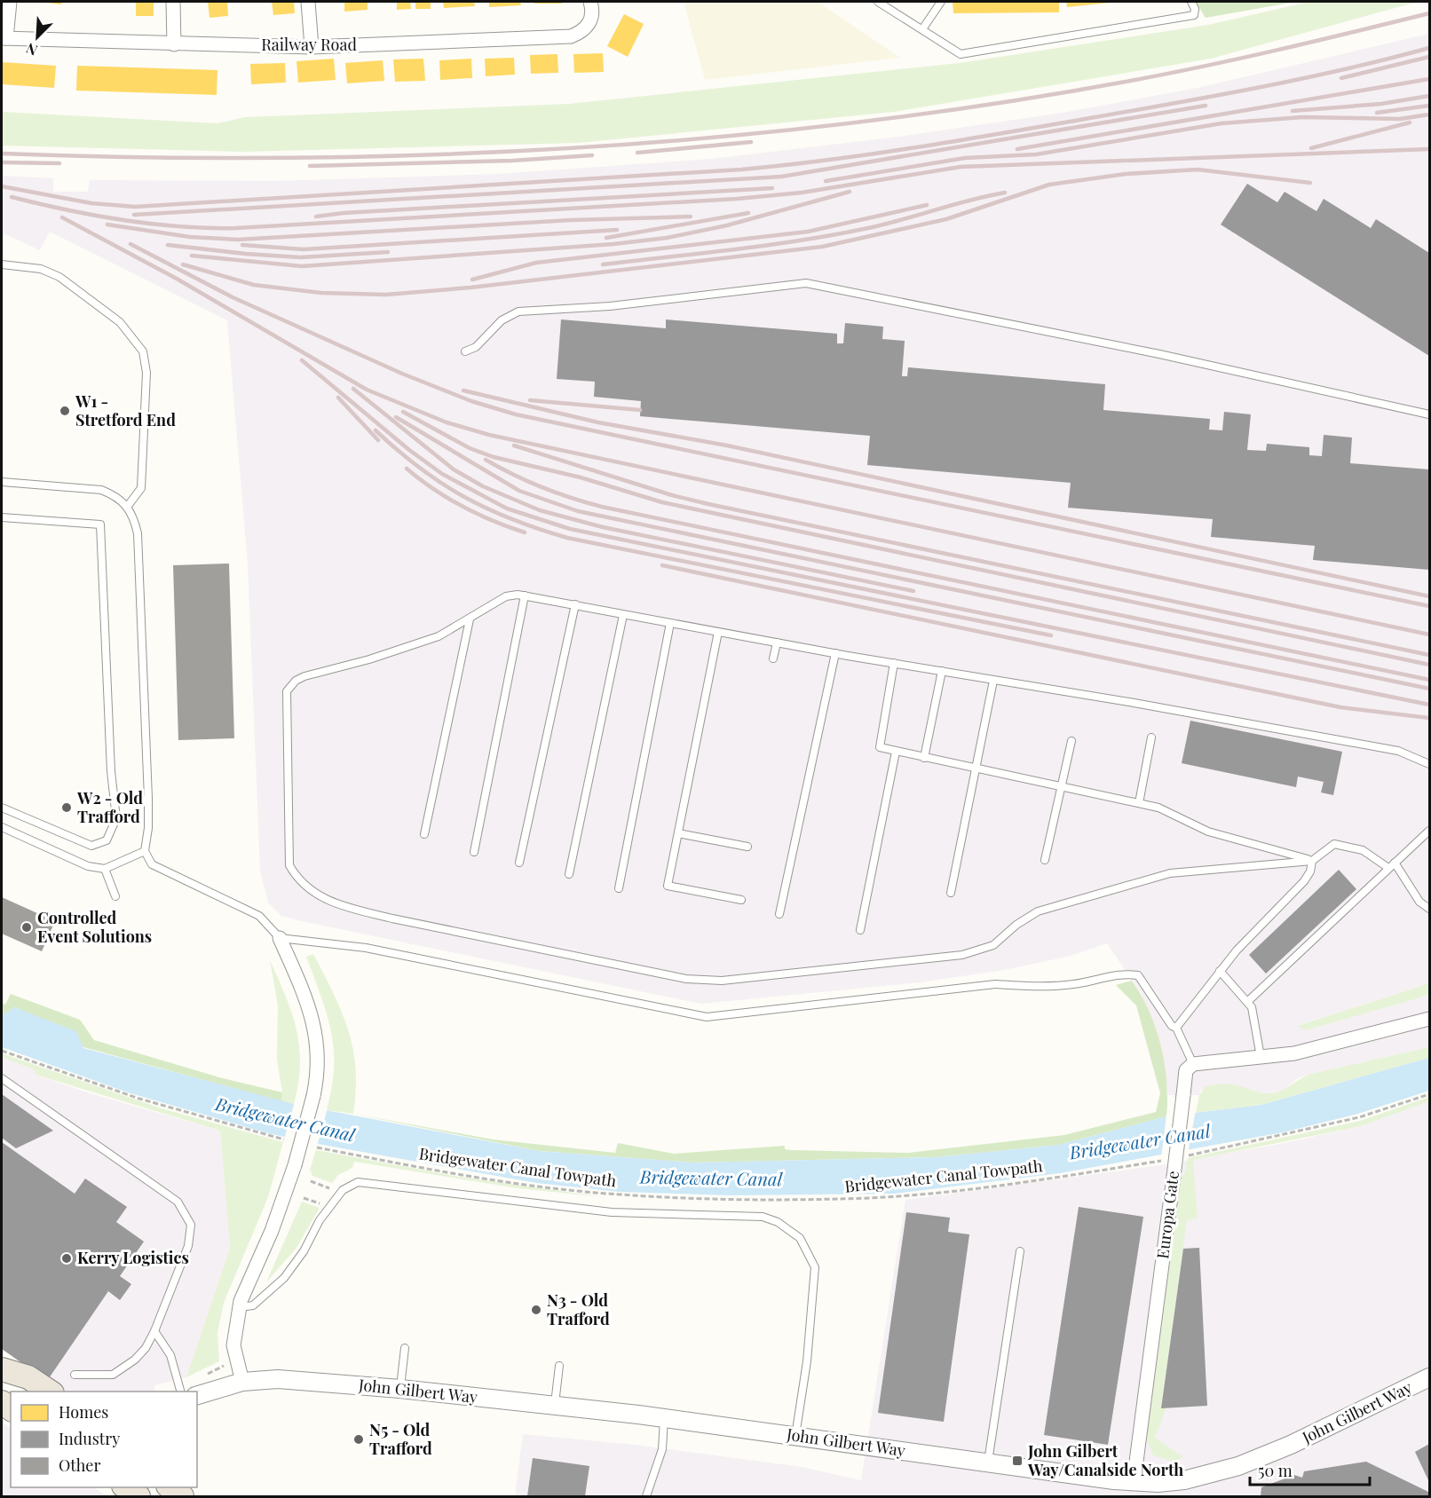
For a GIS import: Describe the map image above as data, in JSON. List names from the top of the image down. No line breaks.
{"streets":{"street":["Railway Road","Europa Gate","John Gilbert Way"],"path":["Bridgewater Canal Towpath"]},"crossings":[["Europa Gate","John Gilbert Way"]],"water":["Bridgewater Canal"],"places":{"other":["W1 - Stretford End","W2 - Old Trafford","Controlled Event Solutions","Kerry Logistics","N3 - Old Trafford","N5 - Old Trafford"],"transit":["John Gilbert Way/Canalside North"]},"legend":["Homes","Industry","Other"],"scale_bar":"50 m","north":"bottom left"}
